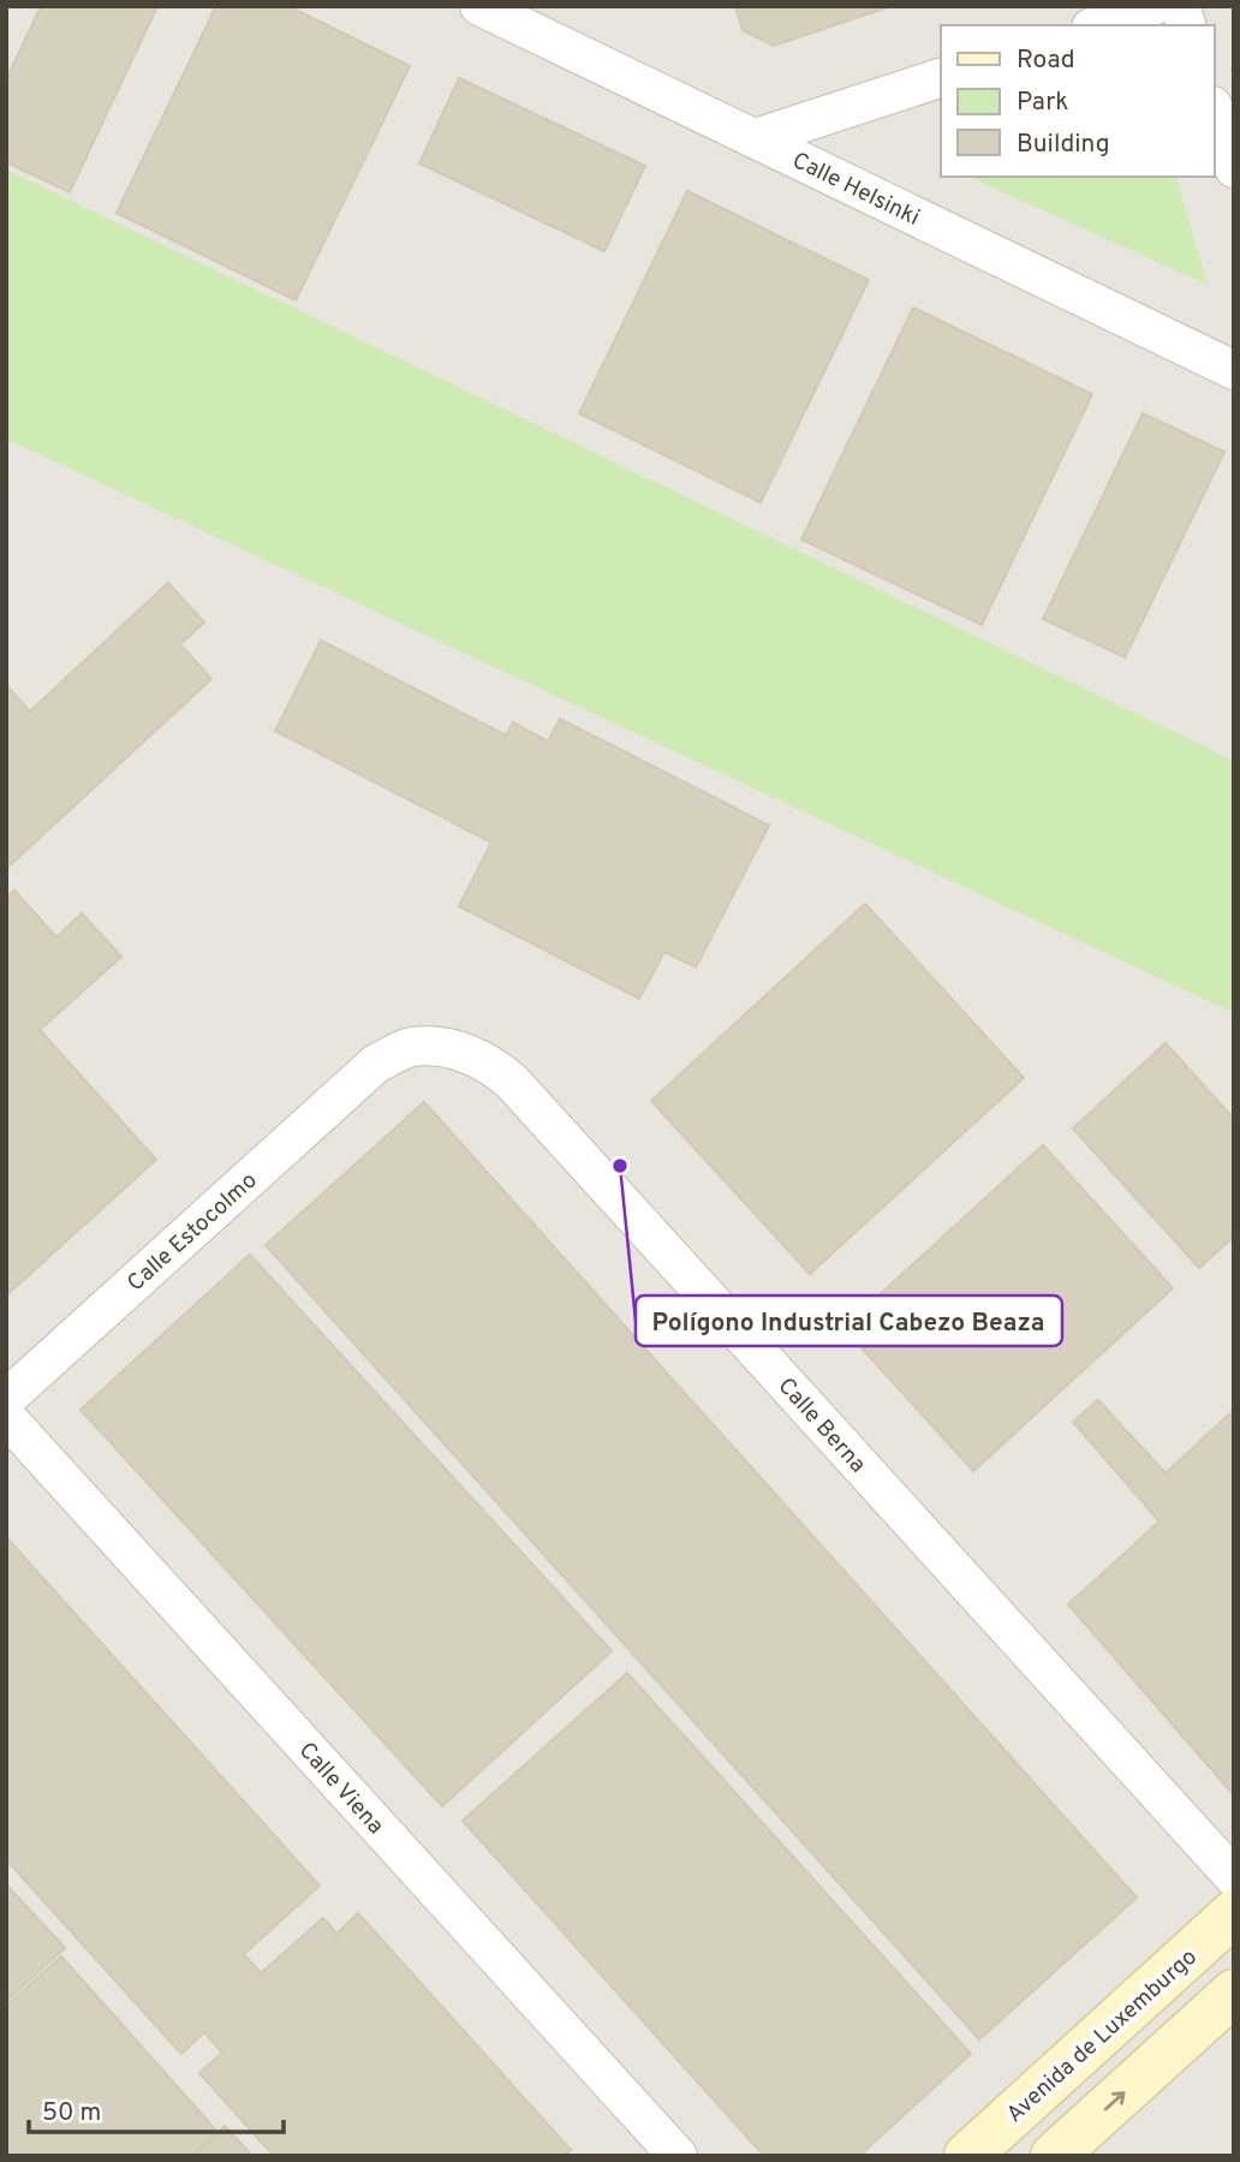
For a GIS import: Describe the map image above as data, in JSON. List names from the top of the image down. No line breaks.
{"streets":{"main road":["Avenida de Luxemburgo"],"street":["Calle Helsinki","Calle Estocolmo","Calle Berna","Calle Viena"]},"crossings":[["Calle Estocolmo","Calle Berna"]],"places":["Polígono Industrial Cabezo Beaza"],"legend":["Road","Park","Building"],"scale_bar":"50 m"}
